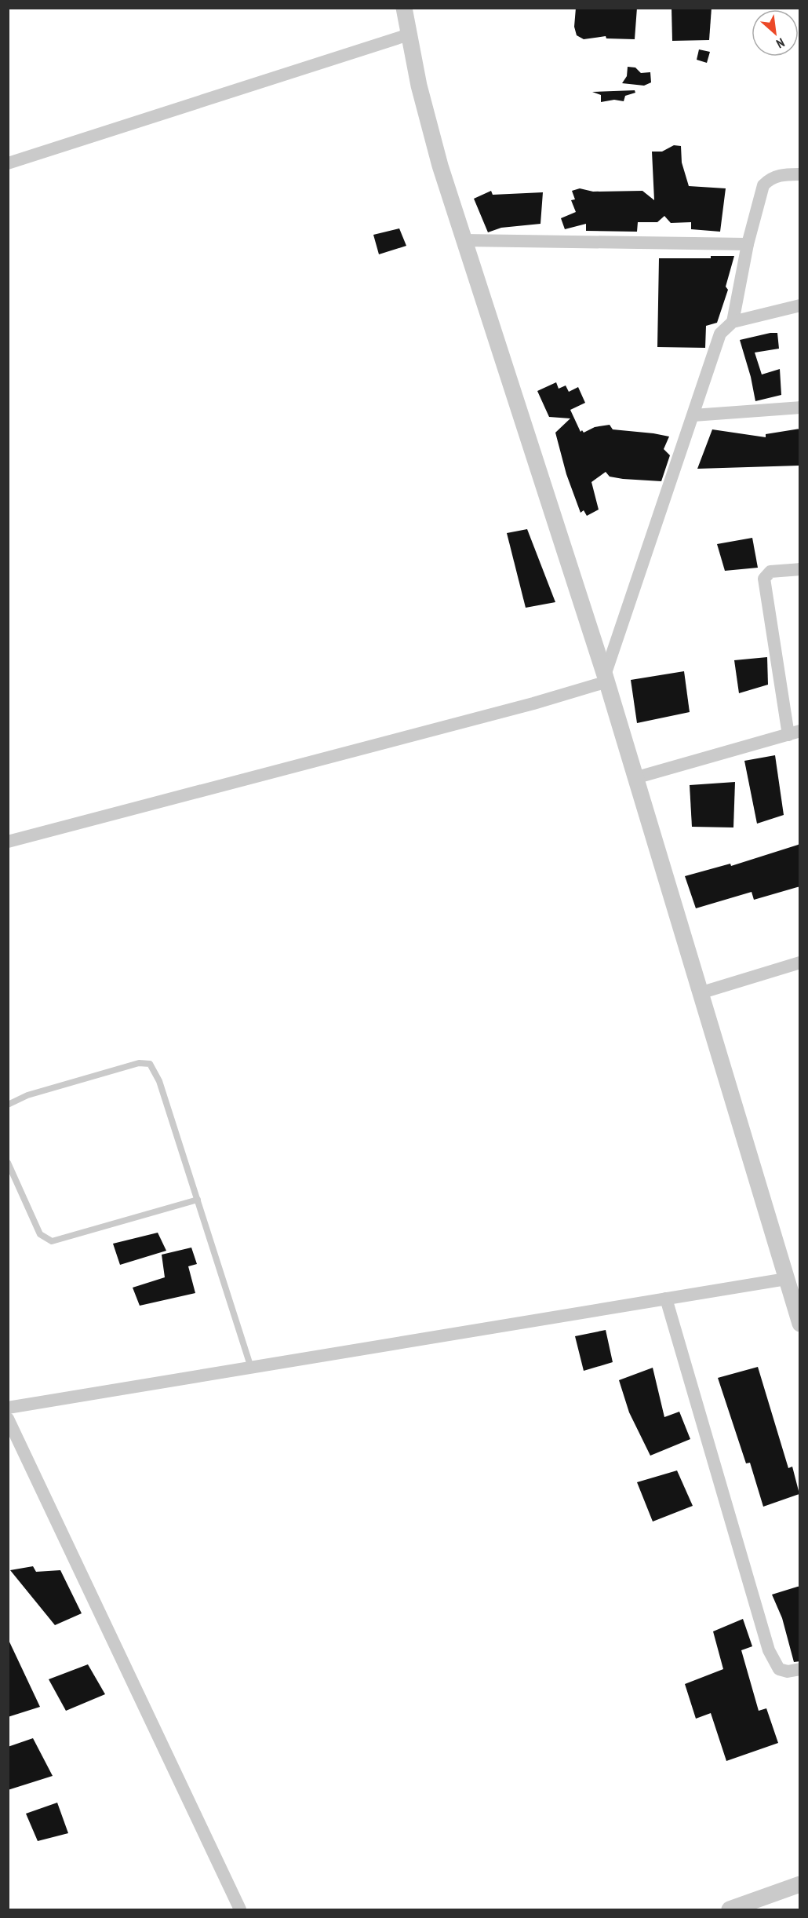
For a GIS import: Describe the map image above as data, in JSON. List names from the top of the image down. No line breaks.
{"north":"bottom right"}
